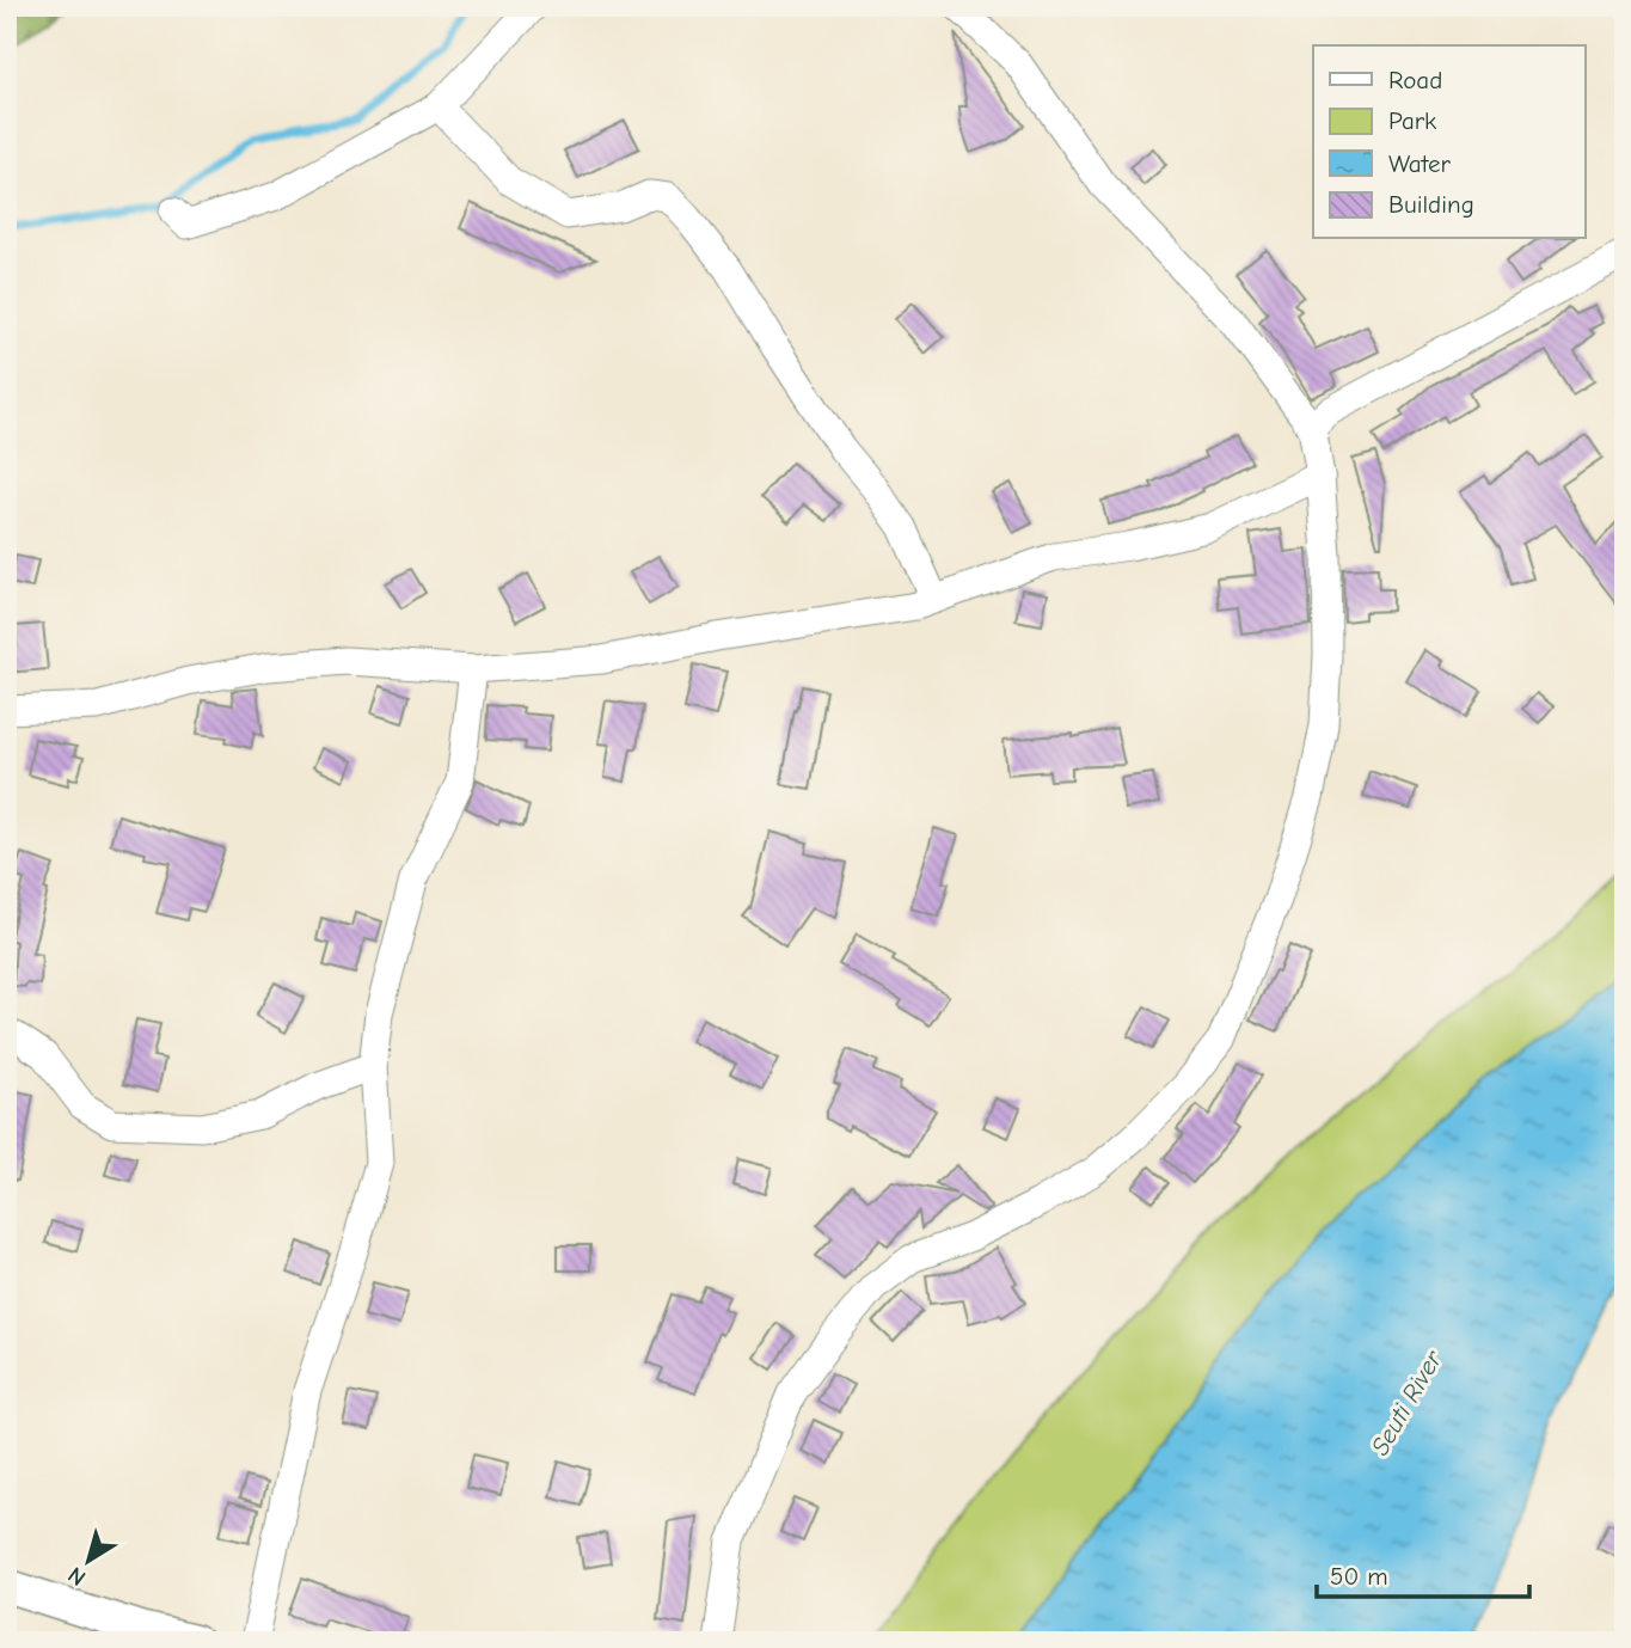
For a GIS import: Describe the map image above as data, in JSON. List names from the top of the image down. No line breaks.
{"water":["Seuti River"],"legend":["Road","Park","Water","Building"],"scale_bar":"50 m","north":"bottom left"}
